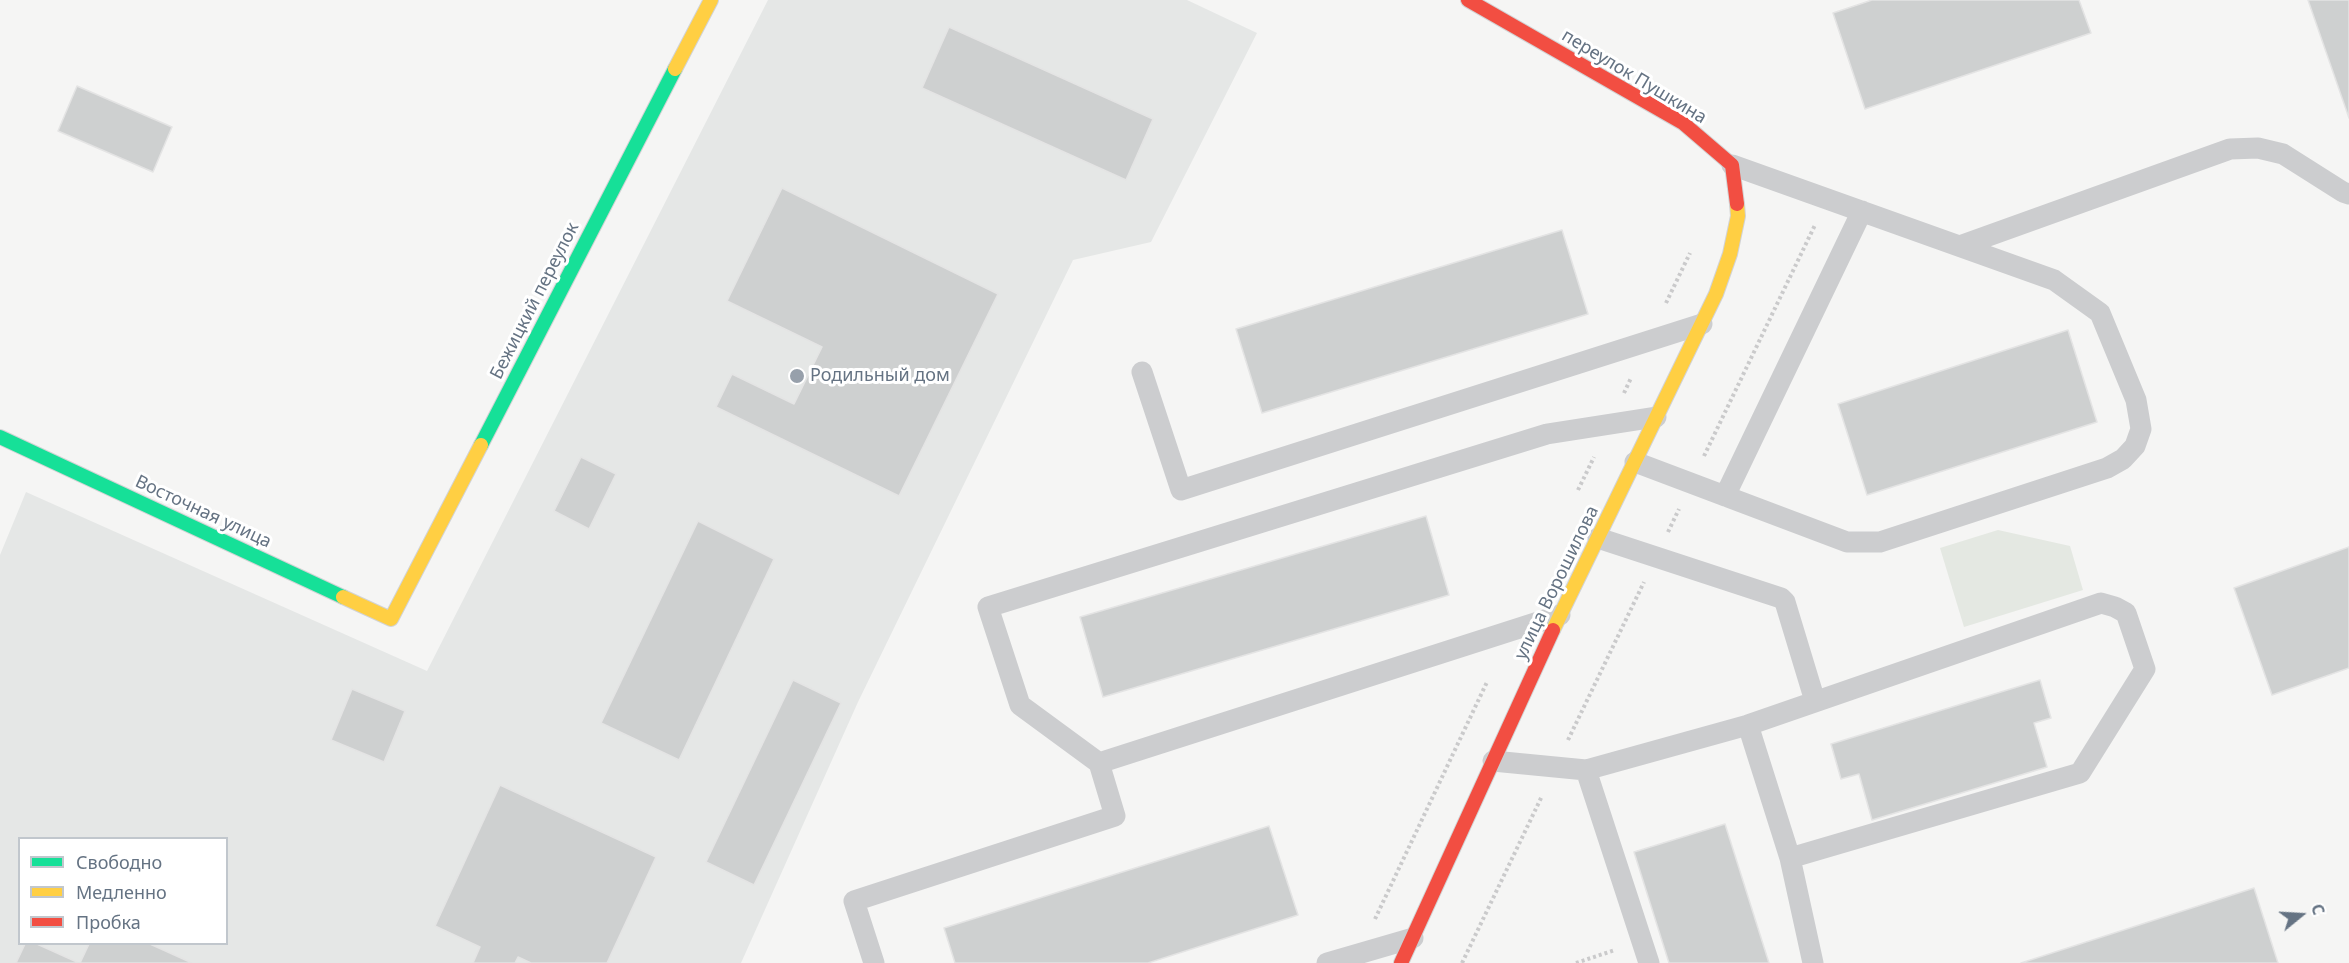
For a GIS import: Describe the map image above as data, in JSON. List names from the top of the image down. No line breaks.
{"streets":{"street":["переулок Пушкина","Бежицкий переулок","Восточная улица","улица Ворошилова"]},"crossings":[["переулок Пушкина","улица Ворошилова"],["Бежицкий переулок","Восточная улица"]],"places":["Родильный дом"],"legend":["Свободно","Медленно","Пробка"],"north":"right"}
